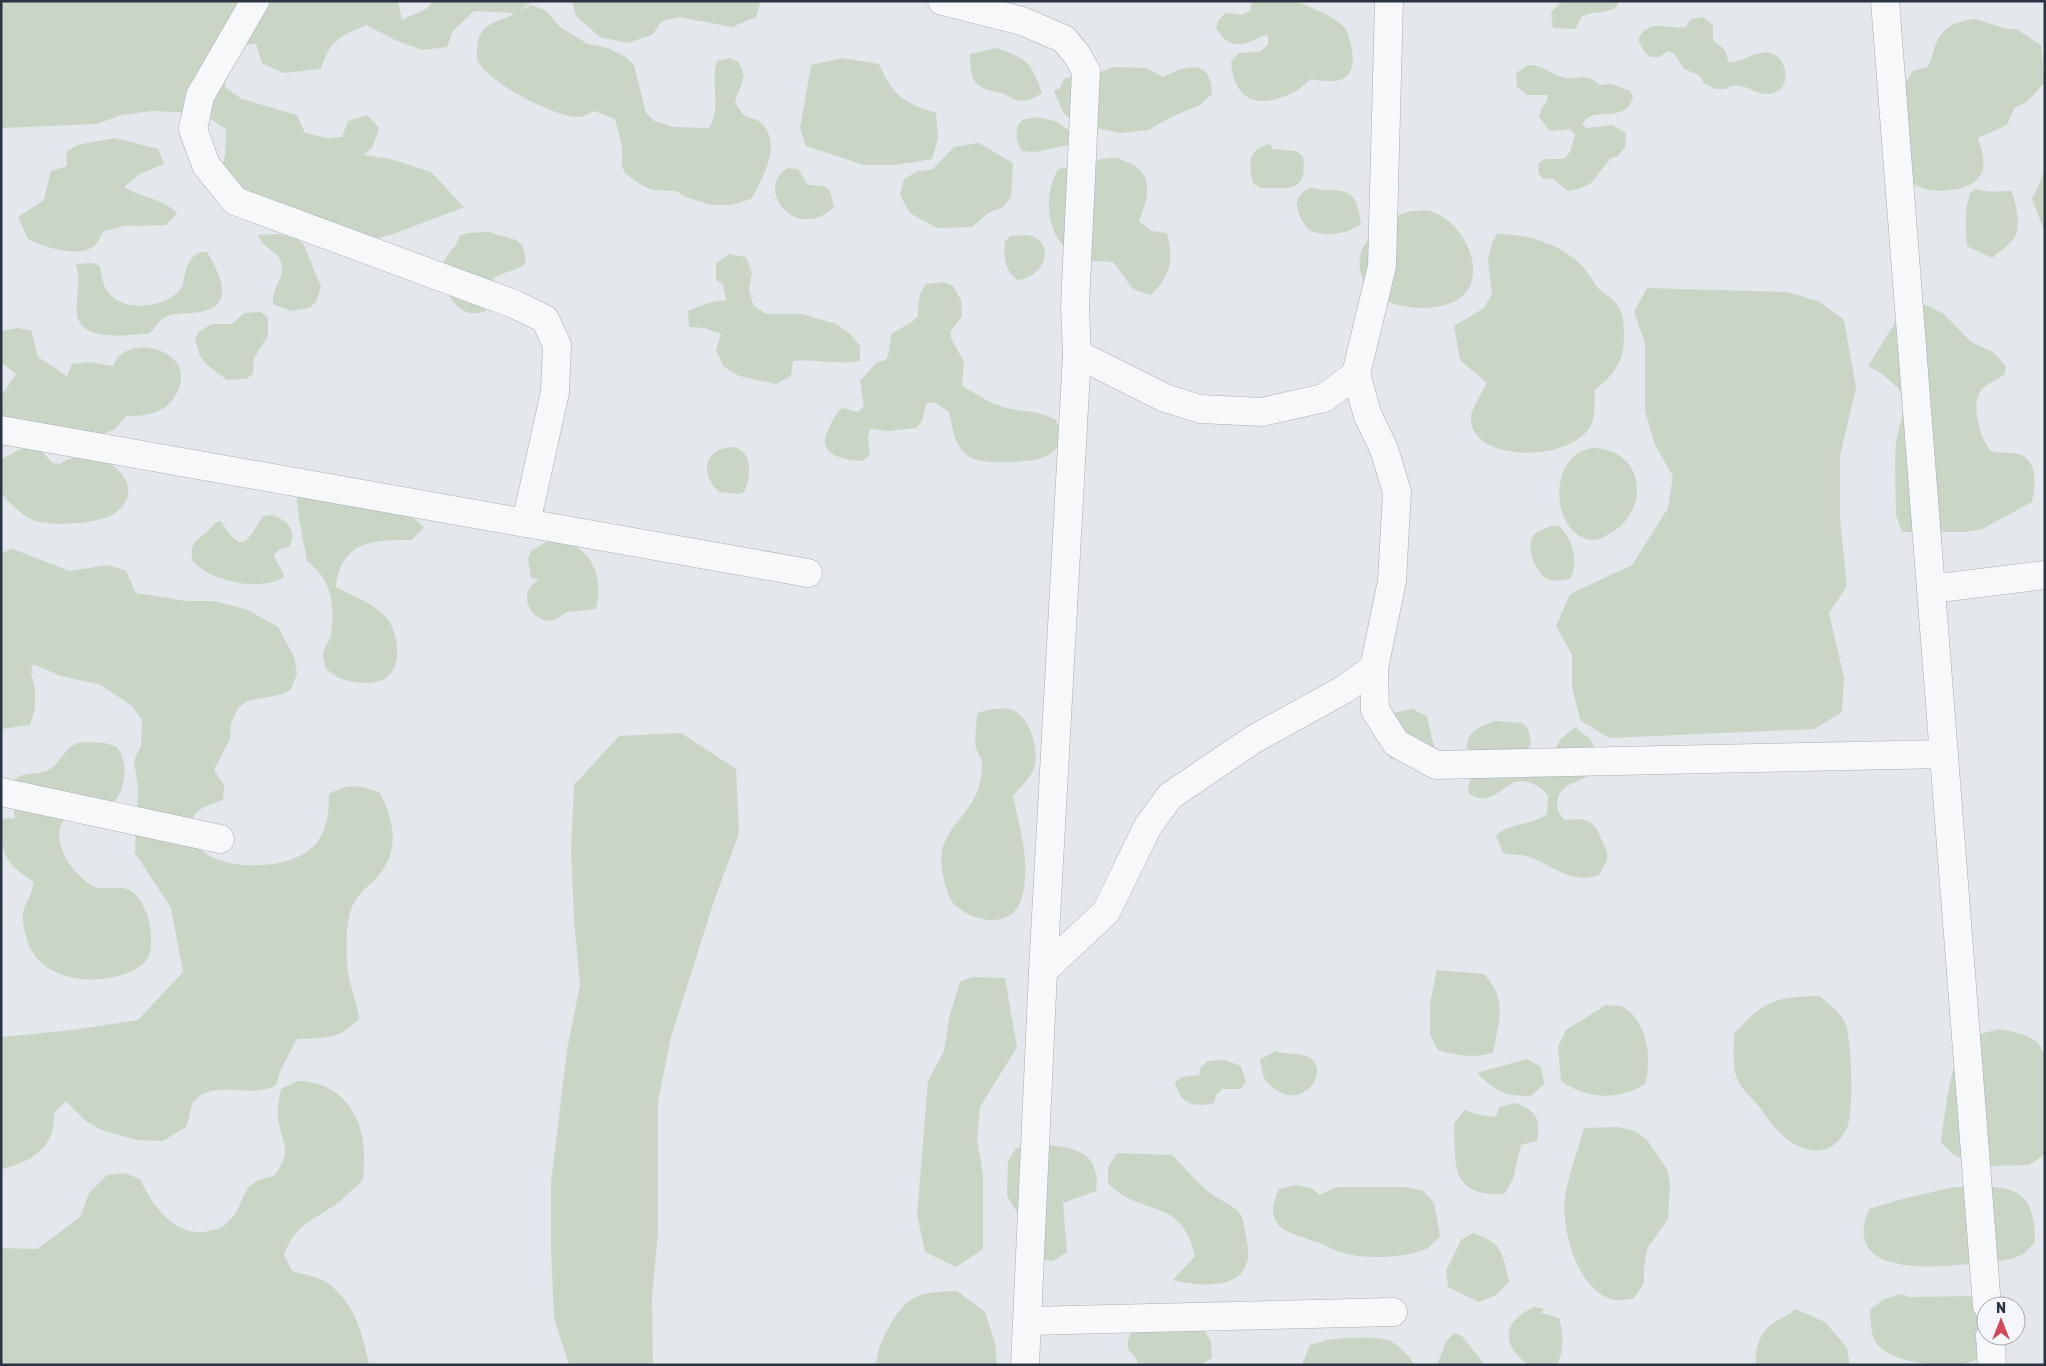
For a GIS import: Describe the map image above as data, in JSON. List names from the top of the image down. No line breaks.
{"north":"top"}
